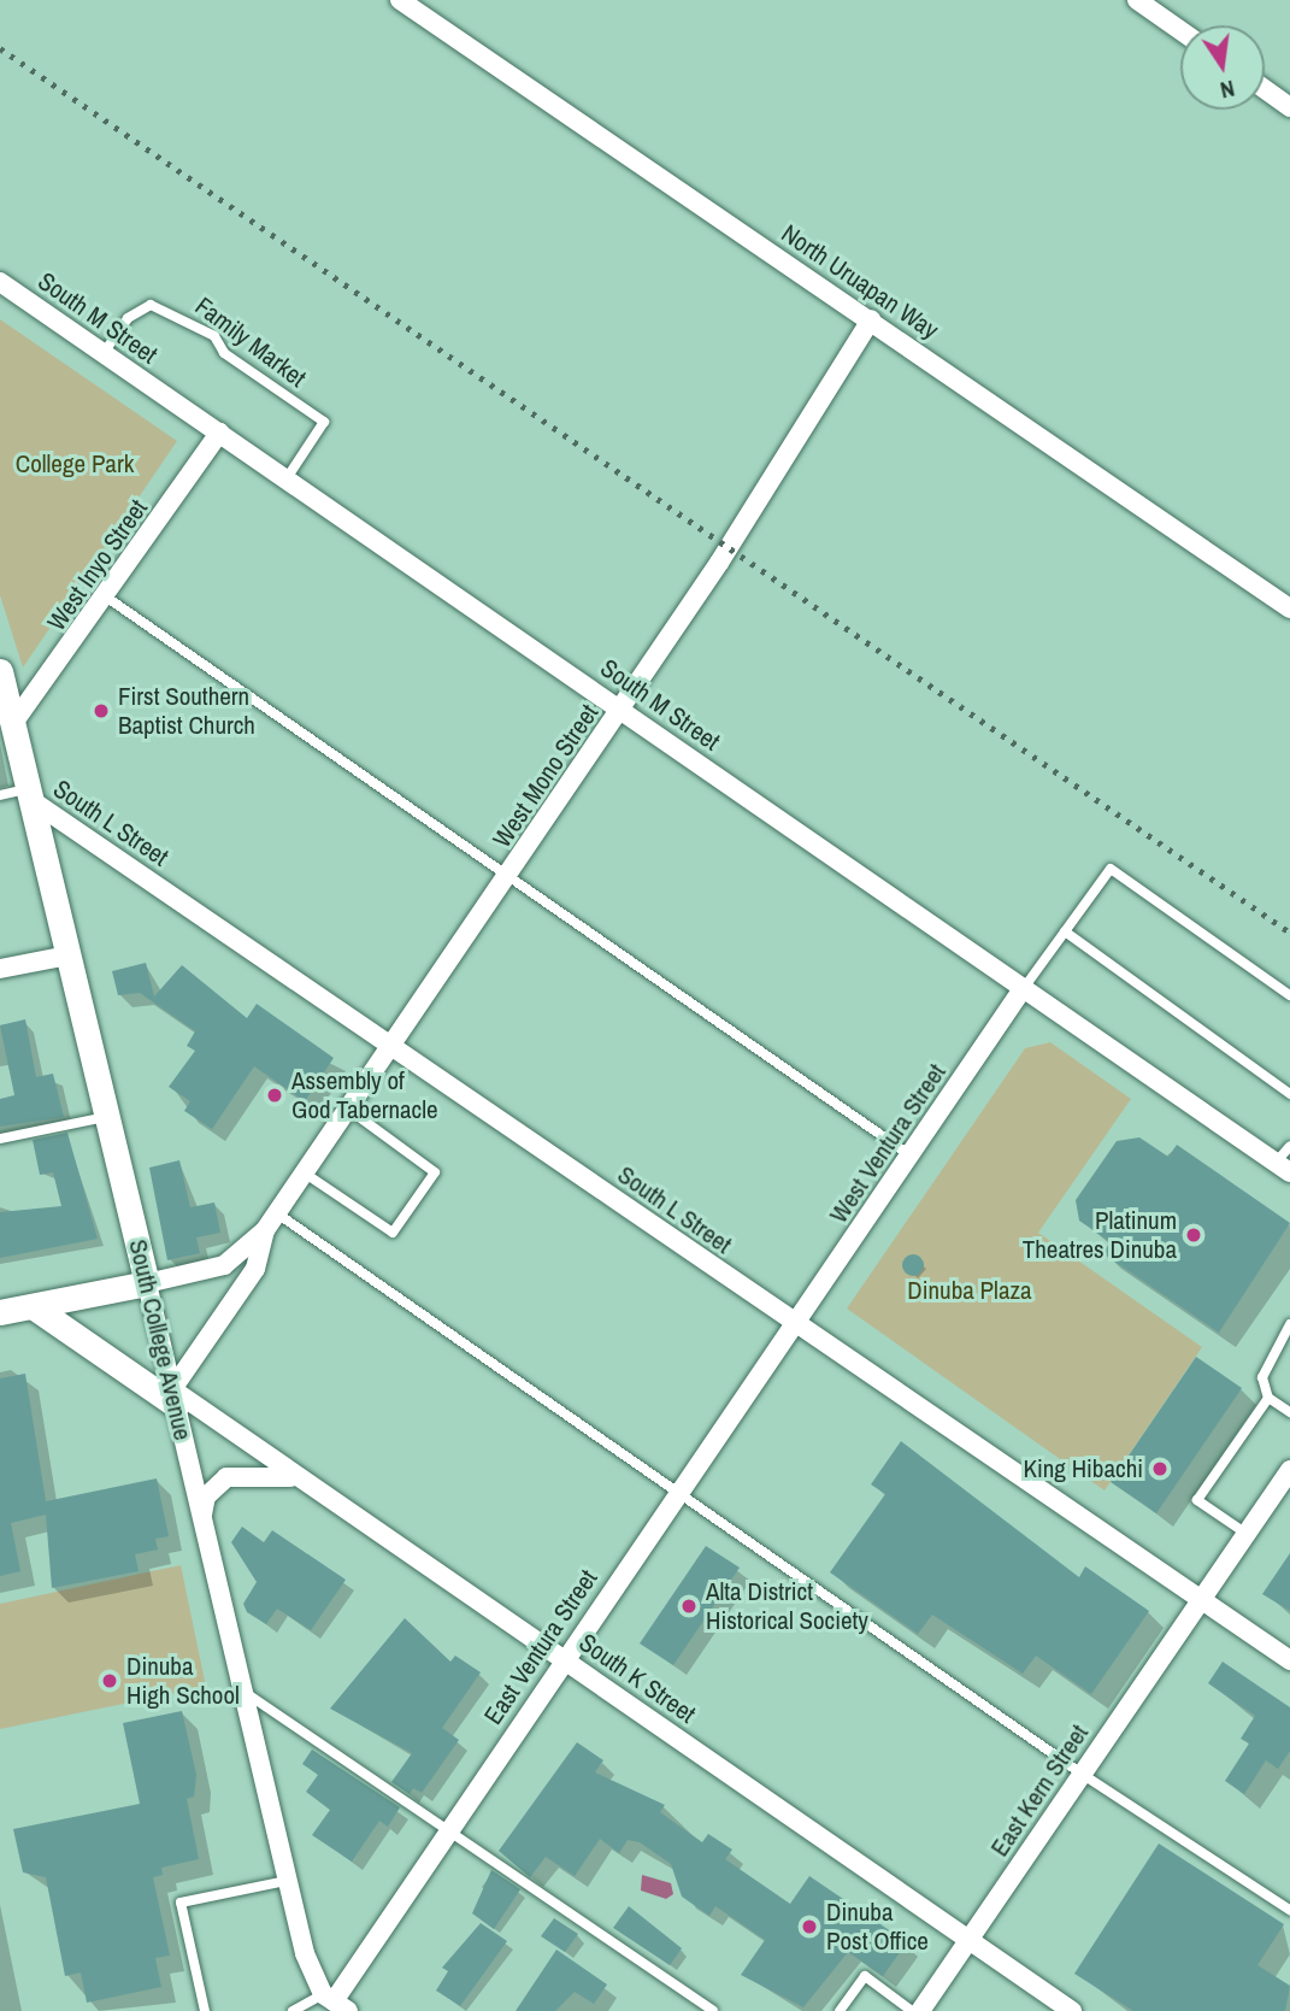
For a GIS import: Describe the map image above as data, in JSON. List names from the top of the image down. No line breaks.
{"streets":{"street":["North Uruapan Way","South M Street","West Inyo Street","West Mono Street","South L Street","West Ventura Street","South College Avenue","East Ventura Street","South K Street","East Kern Street"],"lane":["Family Market"]},"crossings":[["North Uruapan Way","West Mono Street"],["South M Street","Family Market"],["South M Street","West Inyo Street"],["South M Street","West Mono Street"],["South M Street","West Ventura Street"],["West Inyo Street","South College Avenue"],["West Mono Street","South L Street"],["South L Street","West Ventura Street"],["South L Street","South College Avenue"],["South L Street","East Ventura Street"],["South L Street","East Kern Street"],["West Ventura Street","East Ventura Street"],["South College Avenue","East Ventura Street"],["South College Avenue","South K Street"],["East Ventura Street","South K Street"],["South K Street","East Kern Street"]],"parks":["College Park","Dinuba Plaza"],"places":["First Southern Baptist Church","Assembly of God Tabernacle","Platinum Theatres Dinuba","King Hibachi","Alta District Historical Society","Dinuba High School","Dinuba Post Office"],"north":"bottom"}
